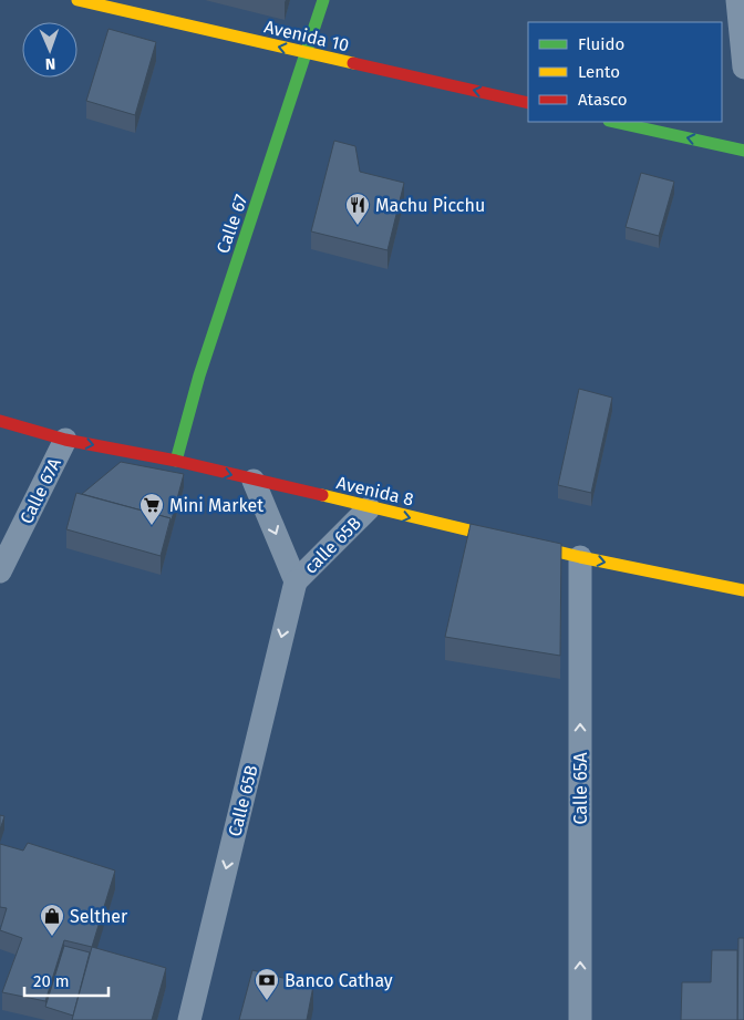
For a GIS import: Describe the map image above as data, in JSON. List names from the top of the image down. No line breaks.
{"streets":{"street":["Avenida 10","Calle 67","Calle 67A","Avenida 8","calle 65B","Calle 65A","Calle 65B"]},"crossings":[["Avenida 10","Calle 67"],["Calle 67","Avenida 8"],["Calle 67A","Avenida 8"],["Avenida 8","calle 65B"],["Avenida 8","Calle 65A"],["calle 65B","Calle 65B"]],"one_way":["Avenida 10","Avenida 8","Calle 65A","Calle 65B"],"places":{"restaurant":["Machu Picchu"],"supermarket":["Mini Market"],"shop":["Selther"],"bank":["Banco Cathay"]},"legend":["Fluido","Lento","Atasco"],"scale_bar":"20 m","north":"bottom"}
